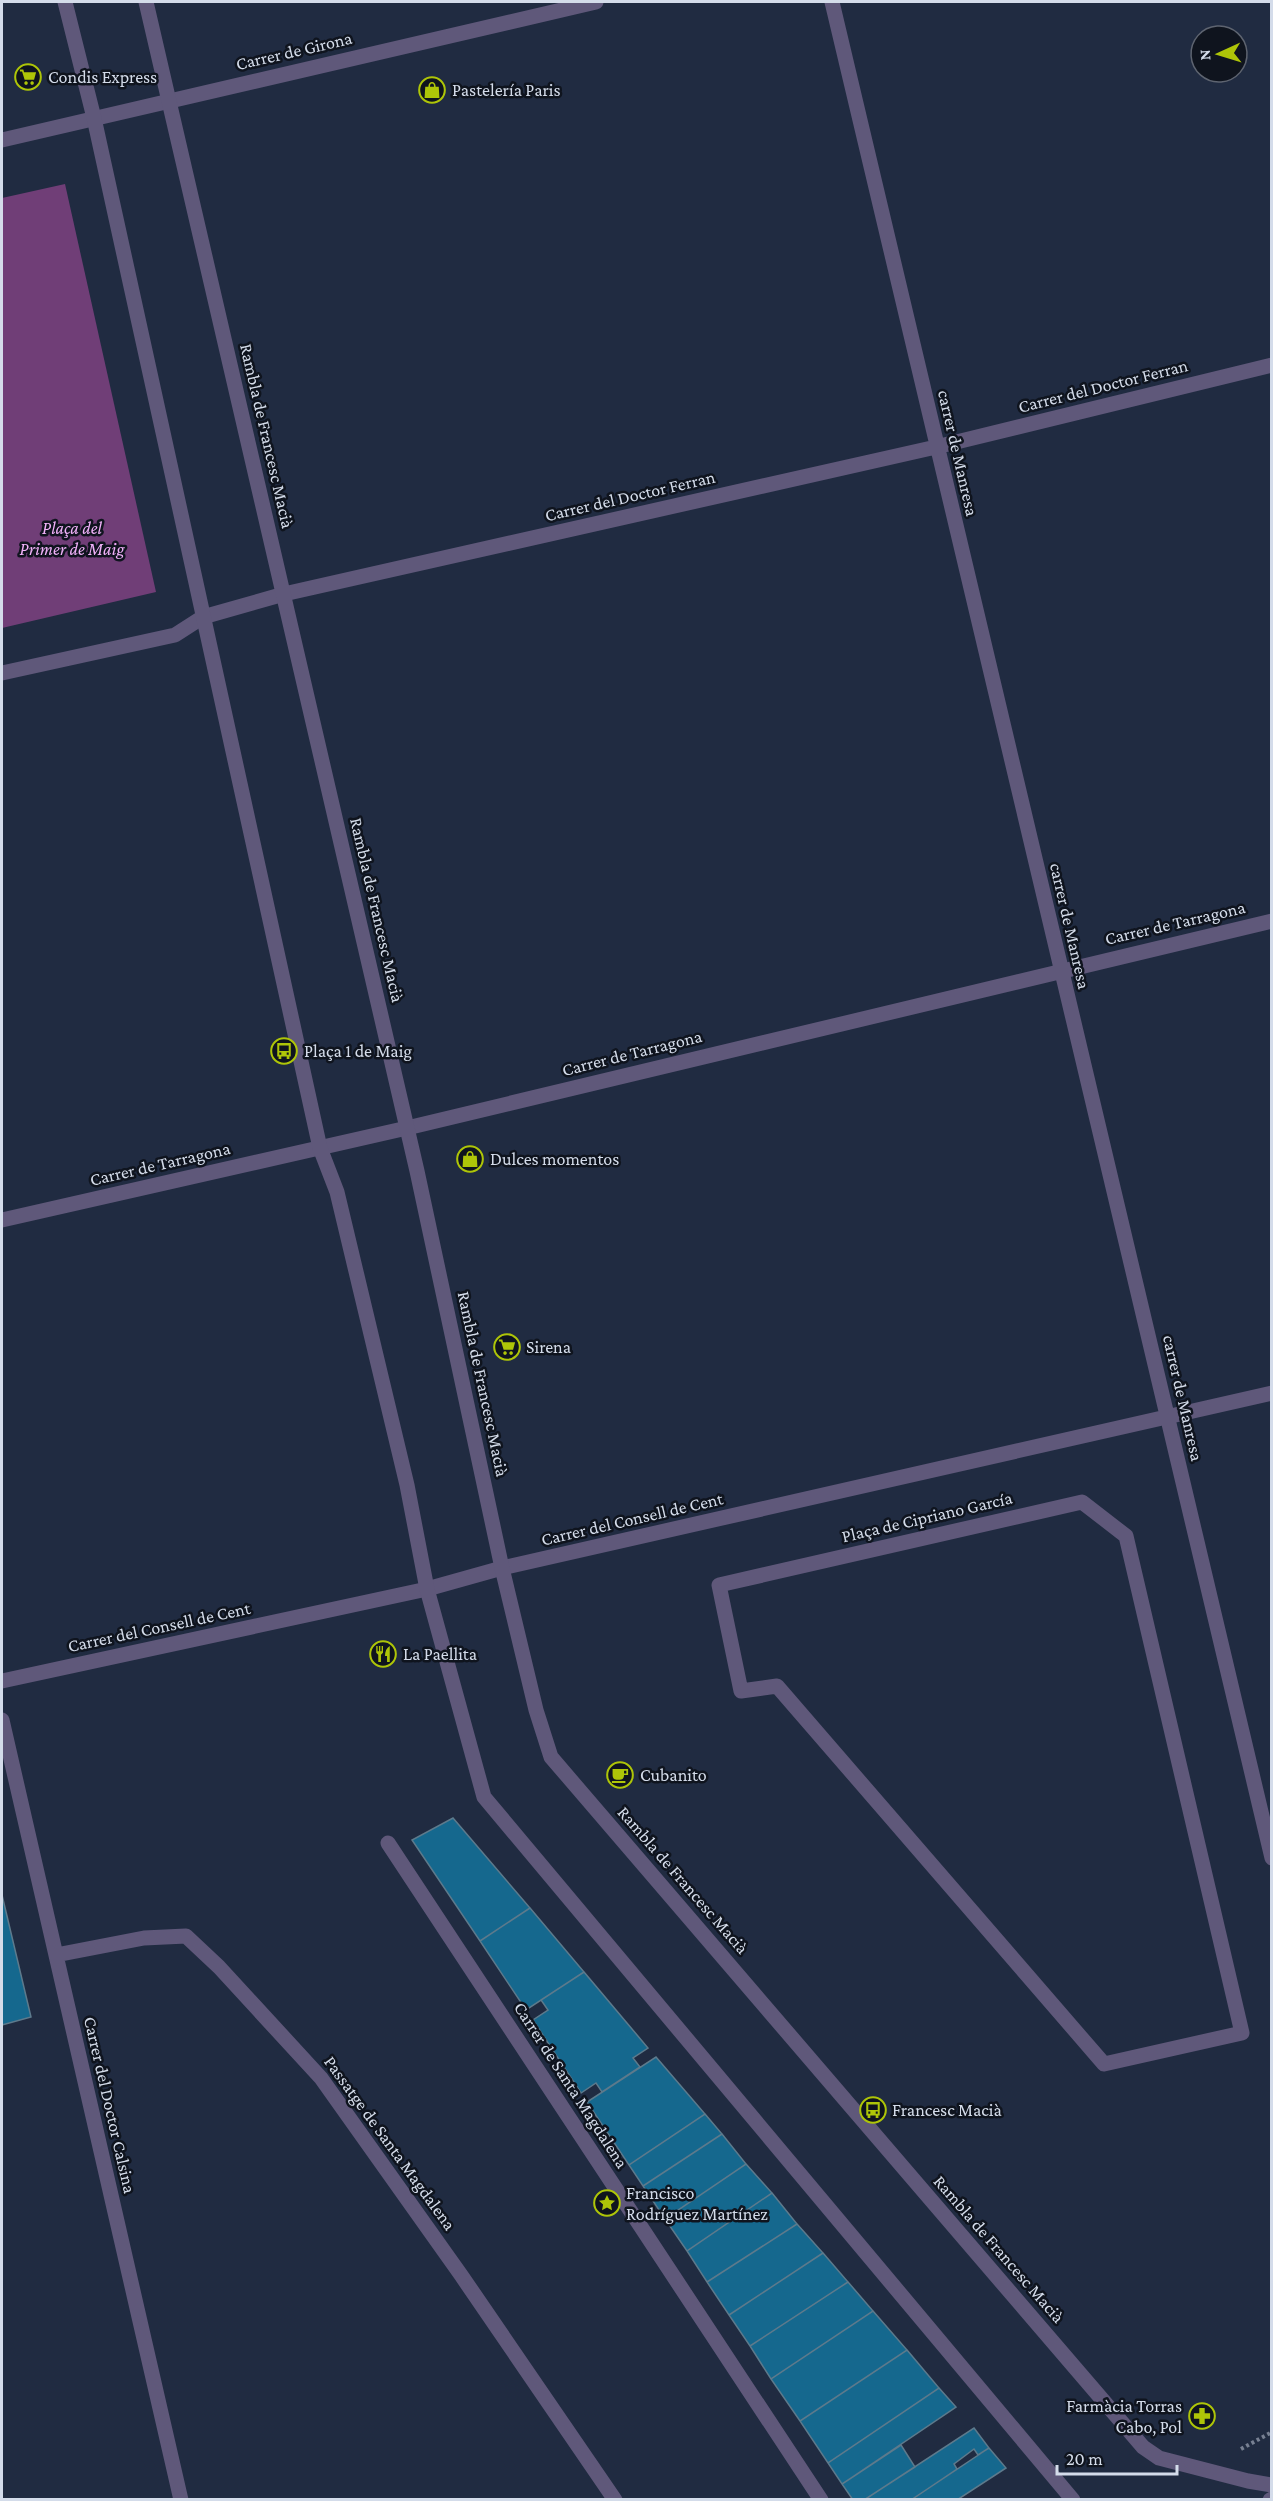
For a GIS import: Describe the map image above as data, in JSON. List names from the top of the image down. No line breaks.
{"streets":{"street":["Carrer de Girona","Carrer del Doctor Ferran","Rambla de Francesc Macià","carrer de Manresa","Carrer de Tarragona","Plaça de Cipriano García","Carrer del Consell de Cent","Carrer de Santa Magdalena","Carrer del Doctor Calsina","Passatge de Santa Magdalena"]},"crossings":[["Carrer de Girona","Rambla de Francesc Macià"],["Carrer del Doctor Ferran","Rambla de Francesc Macià"],["Carrer del Doctor Ferran","carrer de Manresa"],["Rambla de Francesc Macià","Carrer de Tarragona"],["Rambla de Francesc Macià","Carrer del Consell de Cent"],["carrer de Manresa","Carrer de Tarragona"],["carrer de Manresa","Carrer del Consell de Cent"],["Carrer del Doctor Calsina","Passatge de Santa Magdalena"]],"parks":["Plaça del Primer de Maig"],"places":{"supermarket":["Condis Express","Sirena"],"shop":["Pastelería Paris","Dulces momentos"],"bus stop":["Plaça 1 de Maig","Francesc Macià"],"restaurant":["La Paellita"],"cafe":["Cubanito"],"place":["Francisco Rodríguez Martínez"],"pharmacy":["Farmàcia Torras Cabo, Pol"]},"scale_bar":"20 m","north":"left"}
